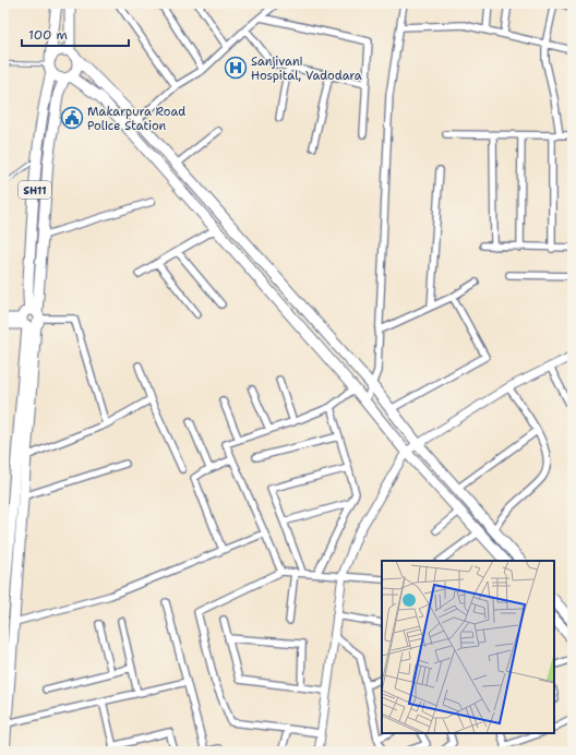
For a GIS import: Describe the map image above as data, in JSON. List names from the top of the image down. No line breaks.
{"streets":{"main road":["SH11"]},"places":{"hospital":["Sanjivani Hospital, Vadodara"],"public building":["Makarpura Road Police Station"]},"scale_bar":"100 m"}
